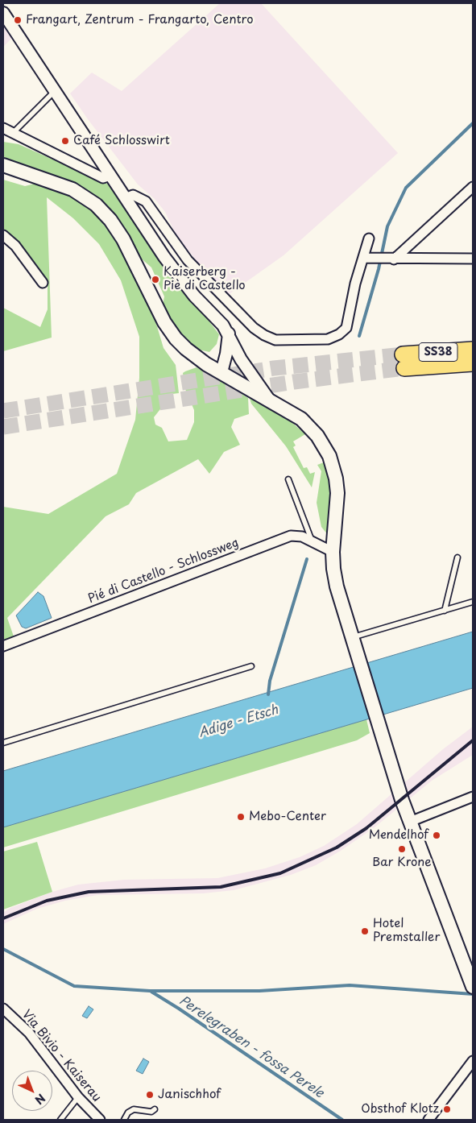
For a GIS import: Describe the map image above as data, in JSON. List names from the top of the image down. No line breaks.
{"streets":{"highway":["SS38"],"street":["Pié di Castello - Schlossweg","Via Bivio - Kaiserau"]},"water":["Adige - Etsch","Perelegraben - fossa Perele"],"places":["Frangart, Zentrum - Frangarto, Centro","Café Schlosswirt","Kaiserberg - Piè di Castello","Mebo-Center","Mendelhof","Bar Krone","Hotel Premstaller","Janischhof","Obsthof Klotz"],"north":"bottom right"}
